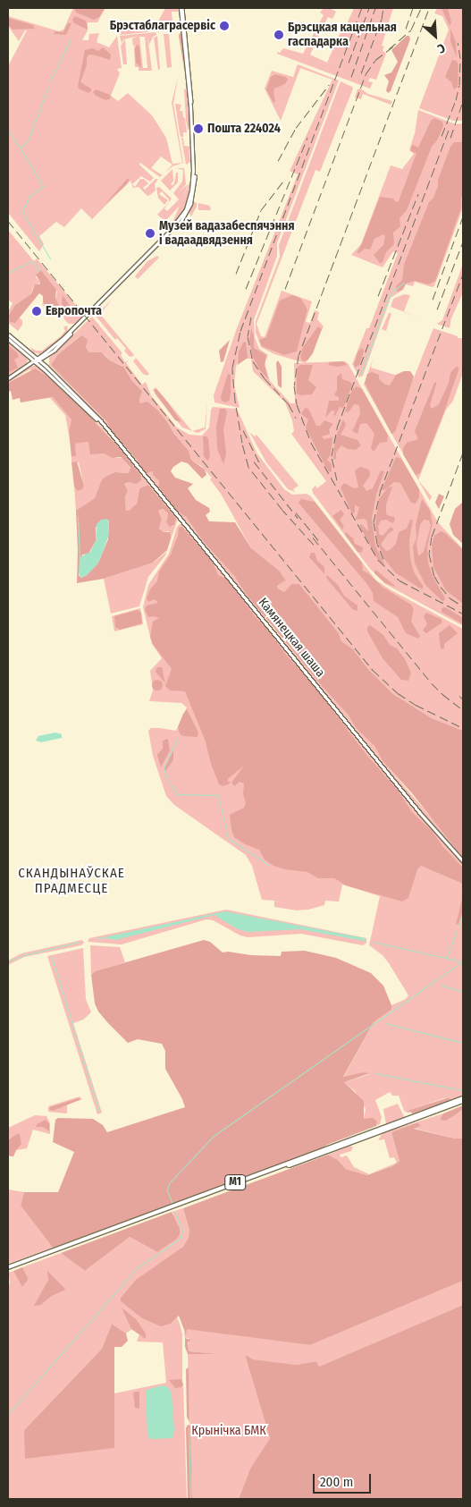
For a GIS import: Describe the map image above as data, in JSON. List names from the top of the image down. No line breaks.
{"streets":{"highway":["М1"],"main road":["Камянецкая шаша"]},"districts":["СКАНДЫНАЎСКАЕ ПРАДМЕСЦЕ"],"parks":["Крынічка БМК"],"places":["Брэстаблаграсервіс","Брэсцкая кацельная гаспадарка","Пошта 224024","Музей вадазабеспячэння і вадаадвядзення","Европочта"],"scale_bar":"200 m","north":"bottom right"}
